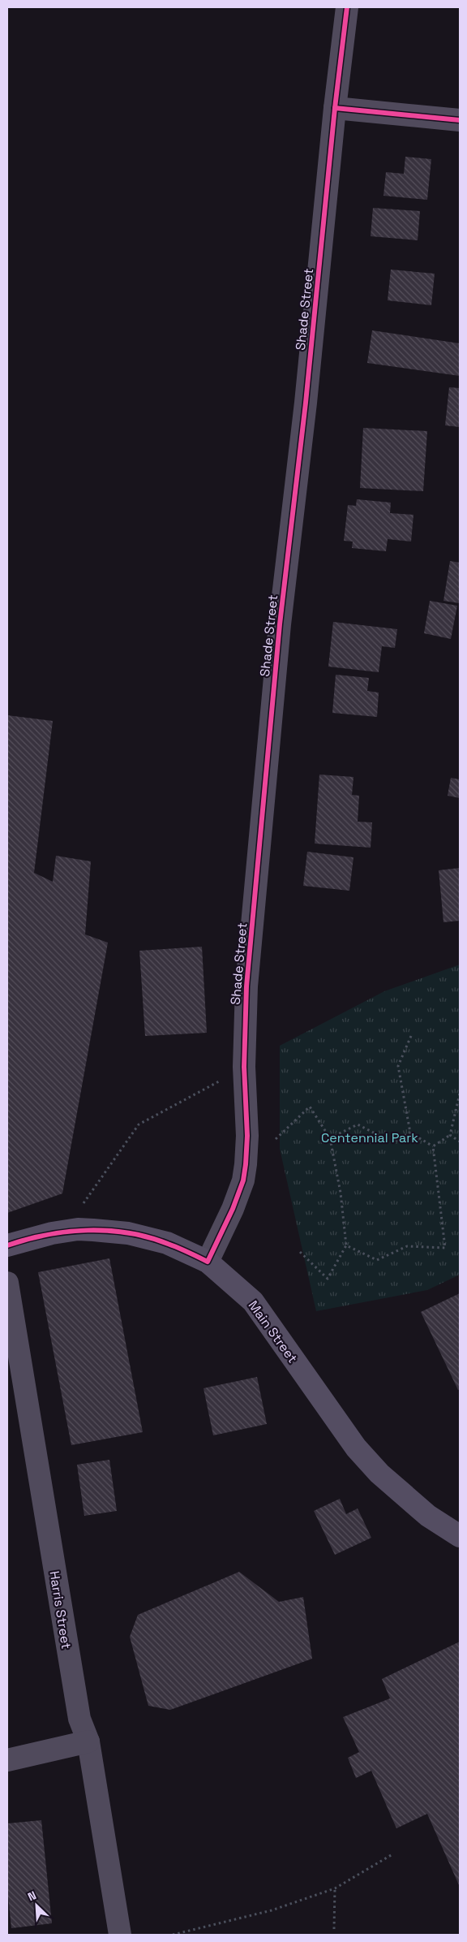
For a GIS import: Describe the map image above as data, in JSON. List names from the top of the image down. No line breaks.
{"streets":{"main road":["Main Street"],"street":["Shade Street","Harris Street"]},"crossings":[["Shade Street","Main Street"]],"parks":["Centennial Park"],"north":"top left"}
